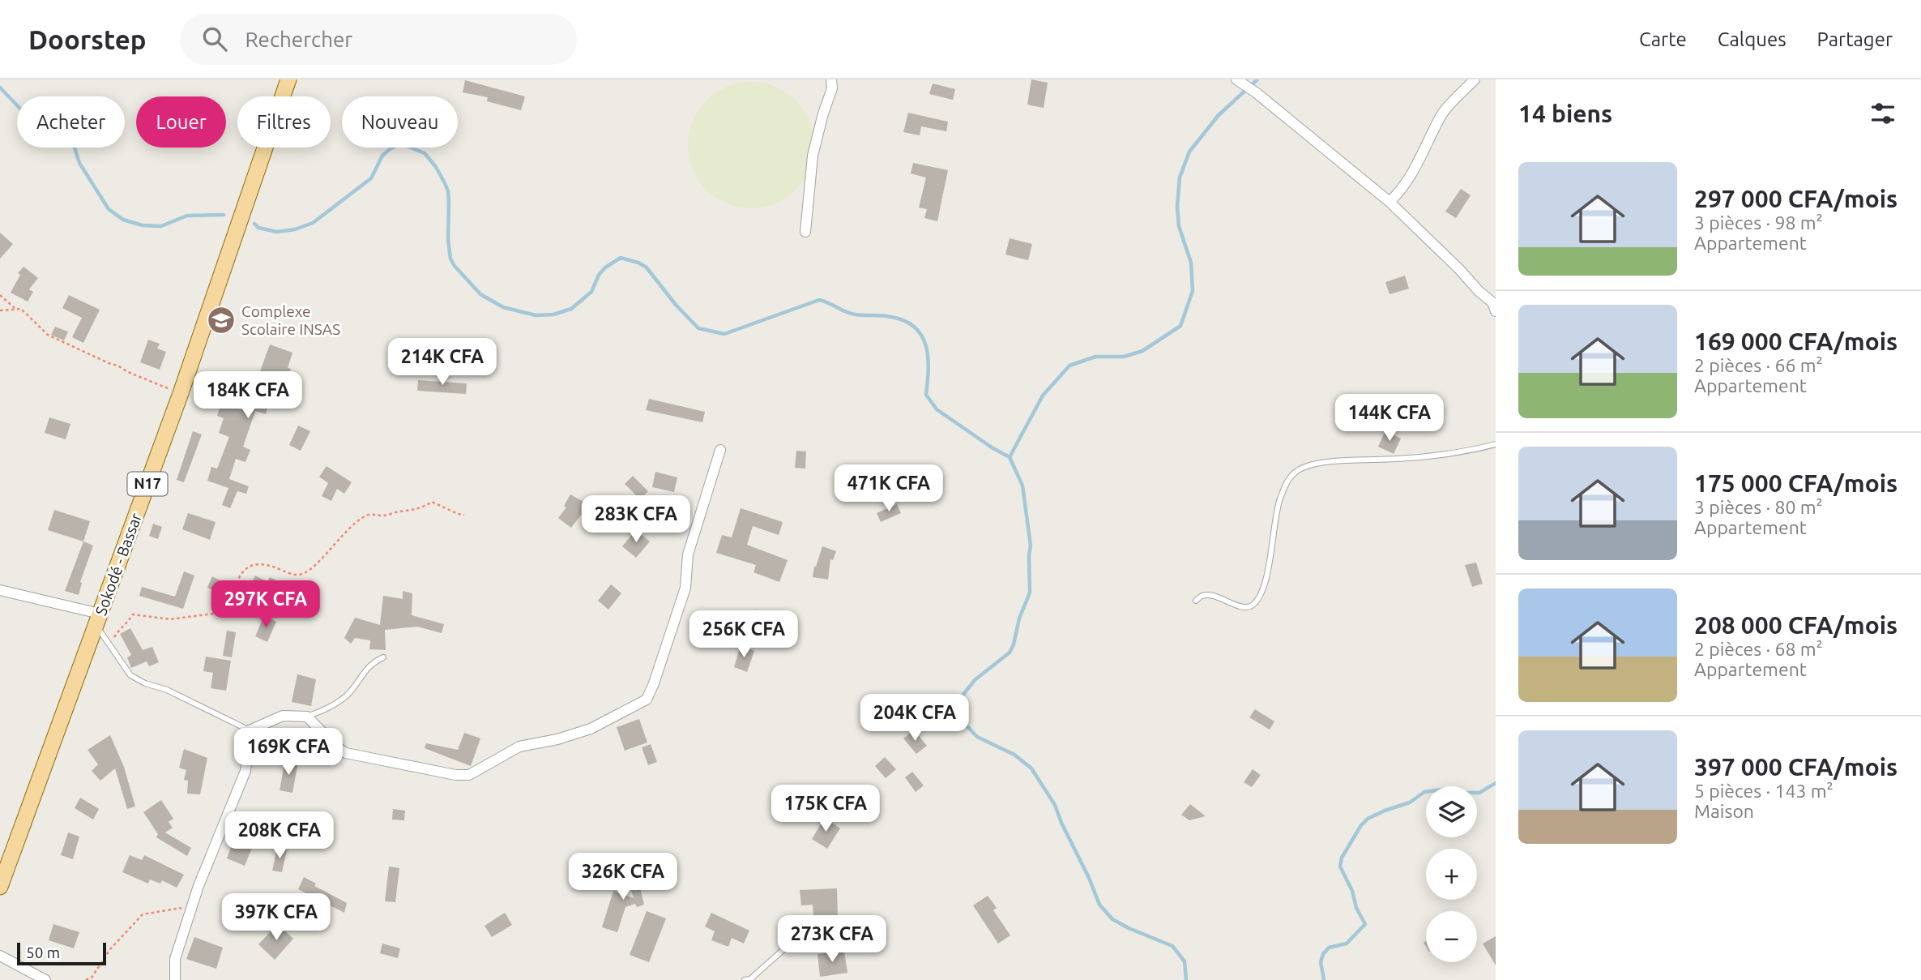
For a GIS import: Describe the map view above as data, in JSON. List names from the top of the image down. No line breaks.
{"streets":{"main road":["N17","Sokodé - Bassar"]},"places":{"school or university":["Complexe Scolaire INSAS"]},"scale_bar":"50 m","page":{"header":"Doorstep","search":"Rechercher","nav":["Carte","Calques","Partager"],"heading":"14 biens","chip":["Acheter","Louer","Filtres","Nouveau"],"list":[{"name":"297 000 CFA/mois","note":"3 pièces · 98 m² · Appartement"},{"name":"169 000 CFA/mois","note":"2 pièces · 66 m² · Appartement"},{"name":"175 000 CFA/mois","note":"3 pièces · 80 m² · Appartement"},{"name":"208 000 CFA/mois","note":"2 pièces · 68 m² · Appartement"},{"name":"397 000 CFA/mois","note":"5 pièces · 143 m² · Maison"}],"price":["214K CFA","184K CFA","144K CFA","471K CFA","283K CFA","297K CFA","256K CFA","204K CFA","169K CFA","175K CFA","208K CFA","326K CFA","397K CFA","273K CFA"],"map_buttons":["+","−"],"scale":"50 m"}}
